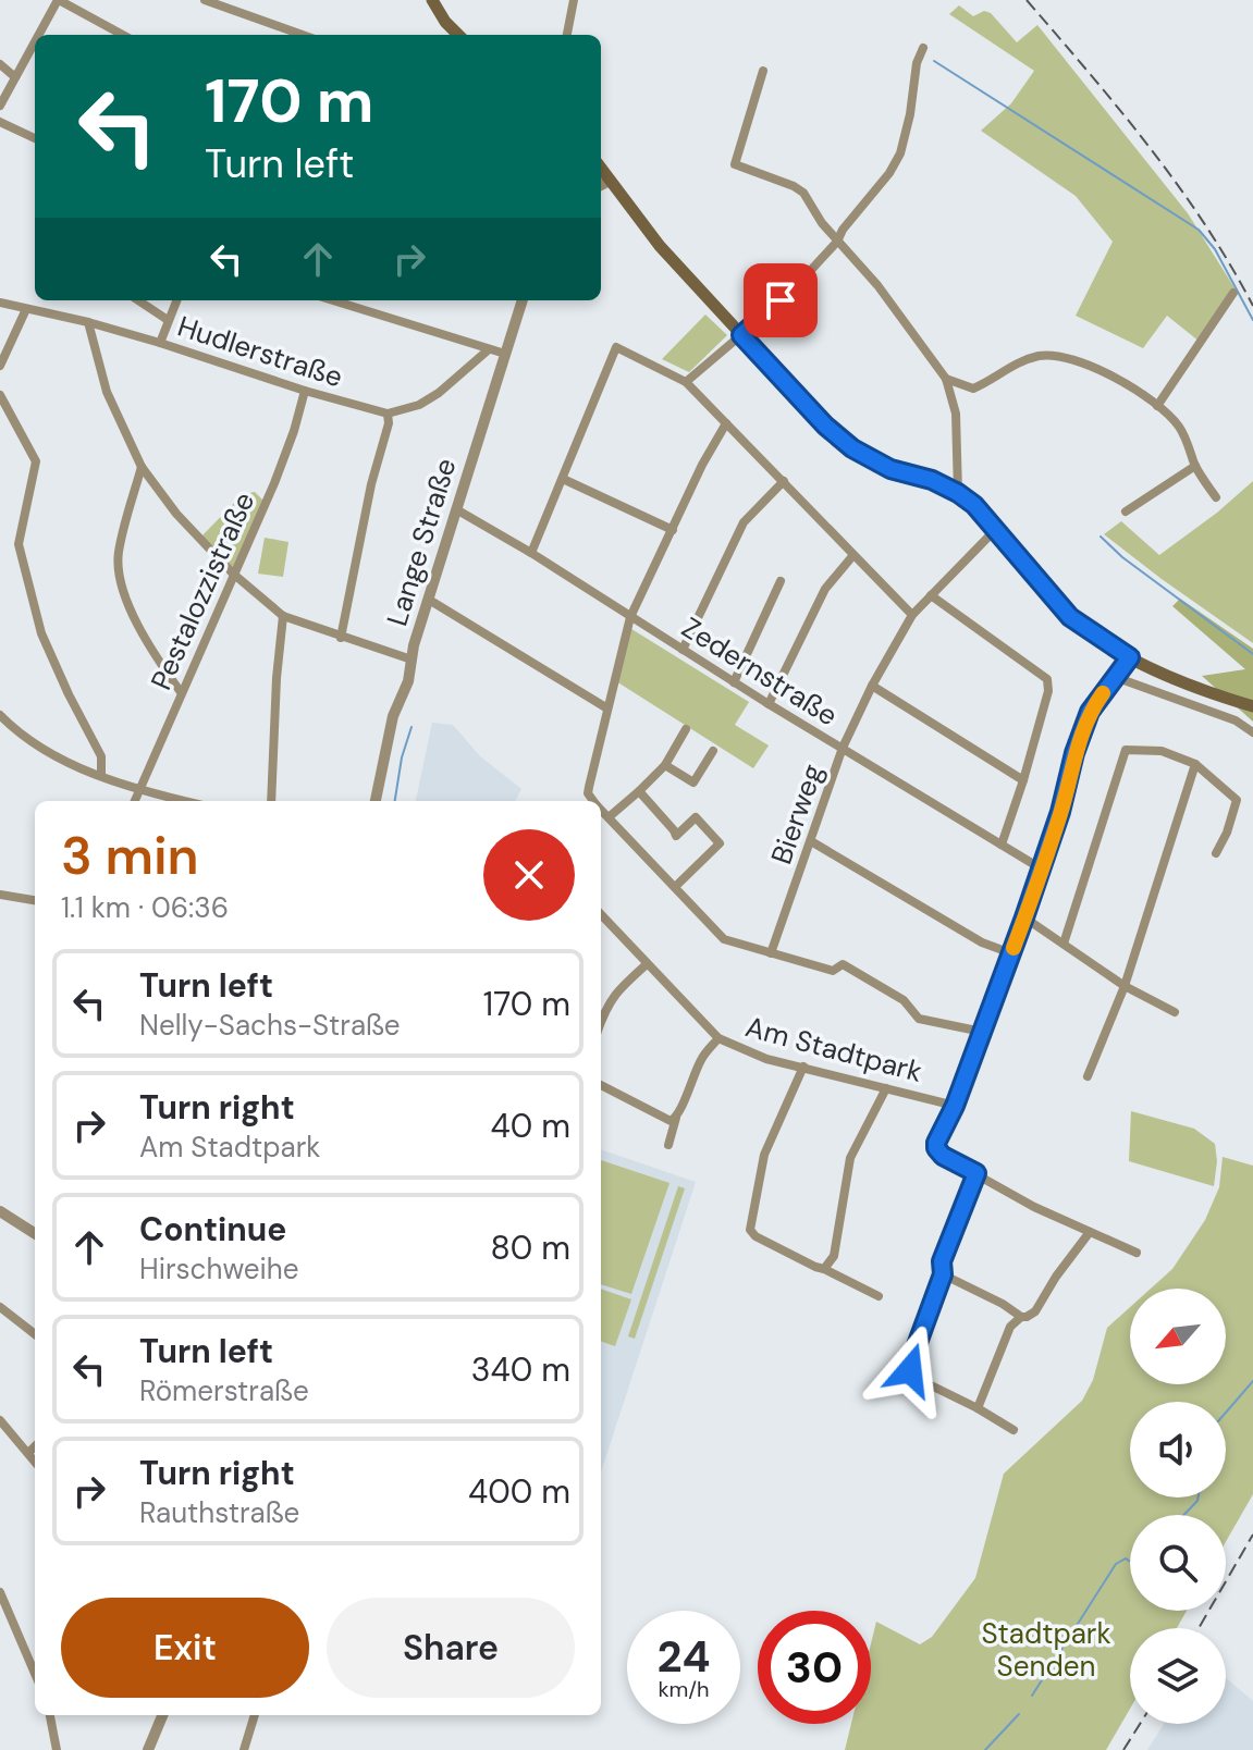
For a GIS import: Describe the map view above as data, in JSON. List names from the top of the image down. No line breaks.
{"streets":{"street":["Hudlerstraße","Lange Straße","Pestalozzistraße","Zedernstraße","Bierweg","Am Stadtpark"]},"crossings":[["Hudlerstraße","Pestalozzistraße"],["Lange Straße","Zedernstraße"],["Zedernstraße","Bierweg"],["Zedernstraße","Am Stadtpark"]],"parks":["Stadtpark Senden"],"north":"bottom left","page":{"turn":["170 m","Turn left"],"heading":["3 min","1.1 km · 06:36"],"list":[{"name":"Turn left","note":"Nelly-Sachs-Straße","value":"170 m"},{"name":"Turn right","note":"Am Stadtpark","value":"40 m"},{"name":"Continue","note":"Hirschweihe","value":"80 m"},{"name":"Turn left","note":"Römerstraße","value":"340 m"},{"name":"Turn right","note":"Rauthstraße","value":"400 m"}],"buttons":["Exit","Share"],"speed":"24 km/h","limit":"30"}}
